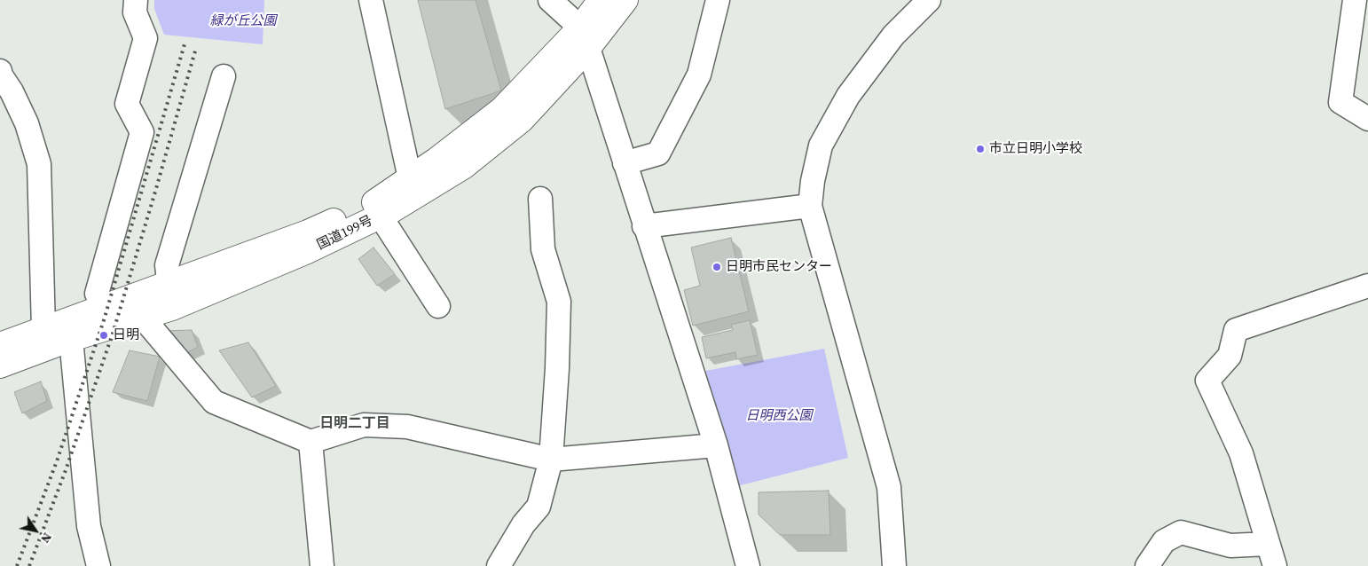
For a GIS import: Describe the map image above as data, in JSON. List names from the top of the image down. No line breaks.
{"streets":{"highway":["国道199号"]},"districts":["日明二丁目"],"parks":["緑が丘公園","日明西公園"],"places":["市立日明小学校","日明市民センター","日明"],"north":"bottom right"}
